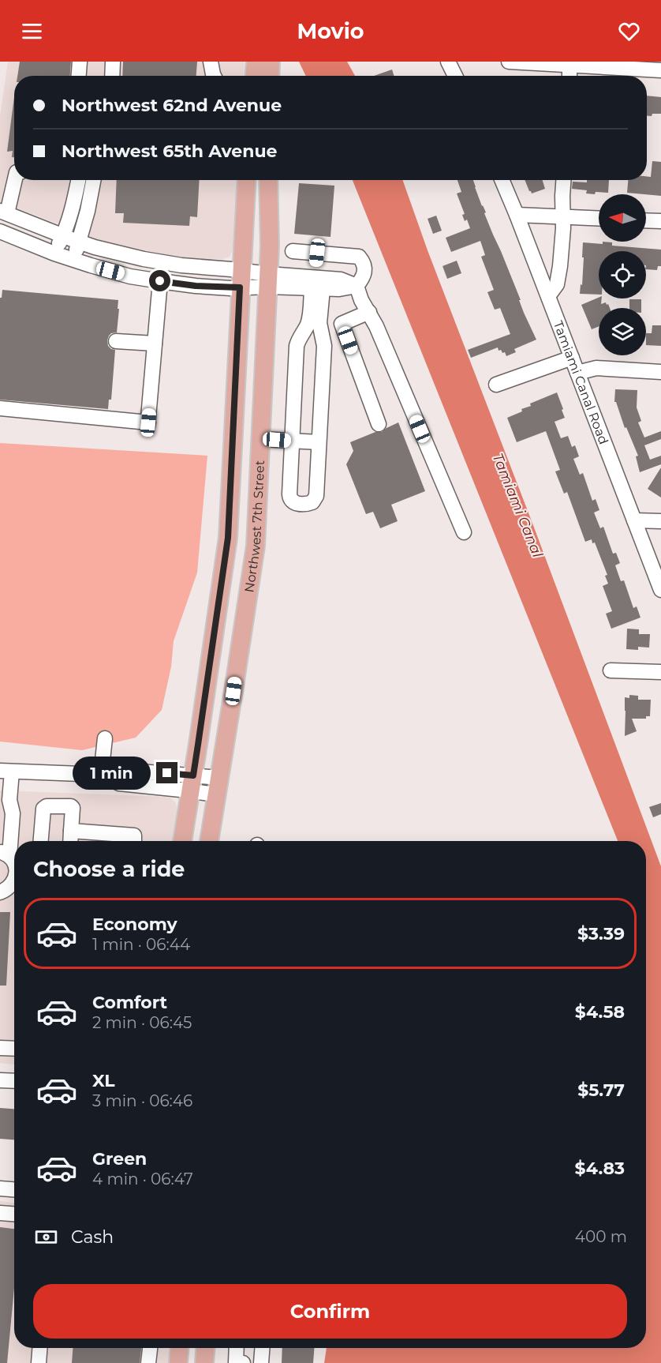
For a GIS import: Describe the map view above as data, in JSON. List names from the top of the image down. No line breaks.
{"streets":{"main road":["Northwest 7th Street"],"street":["Tamiami Canal Road"]},"water":["Tamiami Canal"],"north":"left","page":{"header":"Movio","banner":["Northwest 62nd Avenue","Northwest 65th Avenue"],"bubble":"1 min","heading":"Choose a ride","list":[{"name":"Economy","note":"1 min · 06:44","value":"$3.39"},{"name":"Comfort","note":"2 min · 06:45","value":"$4.58"},{"name":"XL","note":"3 min · 06:46","value":"$5.77"},{"name":"Green","note":"4 min · 06:47","value":"$4.83"}],"pay":["Cash","400 m"],"buttons":"Confirm"}}
